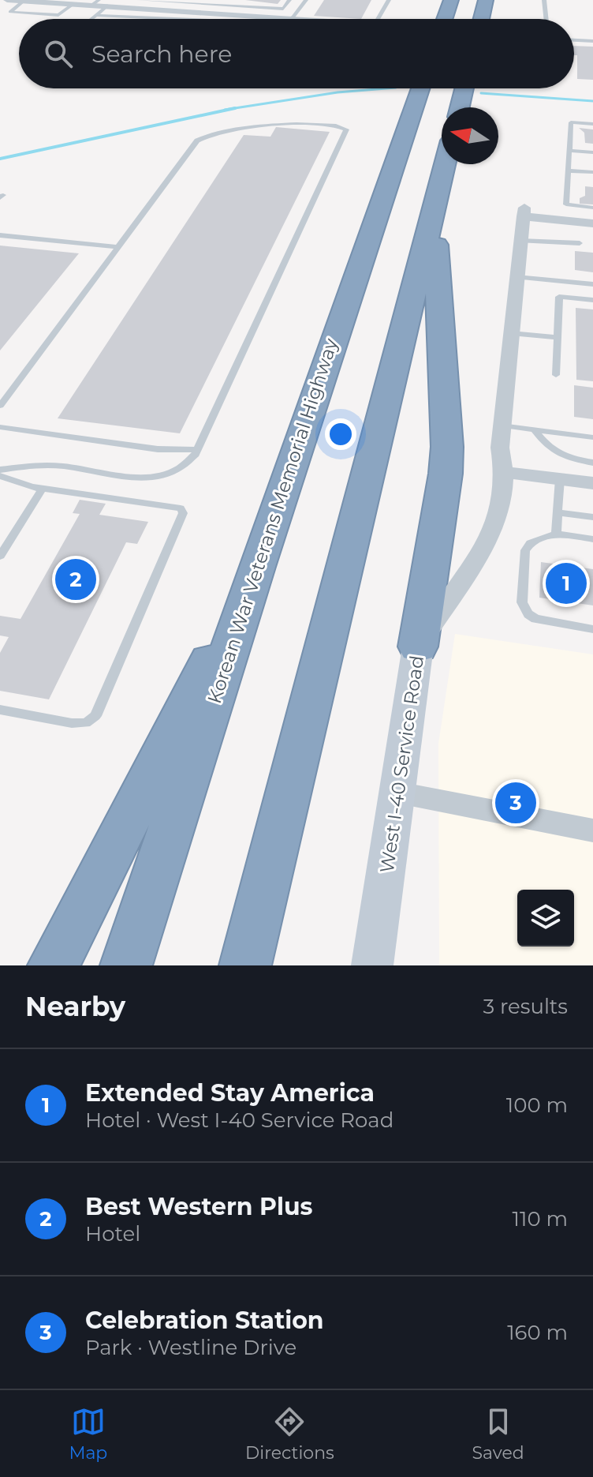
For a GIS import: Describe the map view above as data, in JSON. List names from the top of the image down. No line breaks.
{"streets":{"highway":["Korean War Veterans Memorial Highway"],"main road":["West I-40 Service Road"]},"north":"left","page":{"search":"Search here","pins":["2","1","3"],"heading":["Nearby","3 results"],"list":[{"mark":"1","name":"Extended Stay America","note":"Hotel · West I-40 Service Road","value":"100 m"},{"mark":"2","name":"Best Western Plus","note":"Hotel","value":"110 m"},{"mark":"3","name":"Celebration Station","note":"Park · Westline Drive","value":"160 m"}],"nav":["Map","Directions","Saved"]}}
